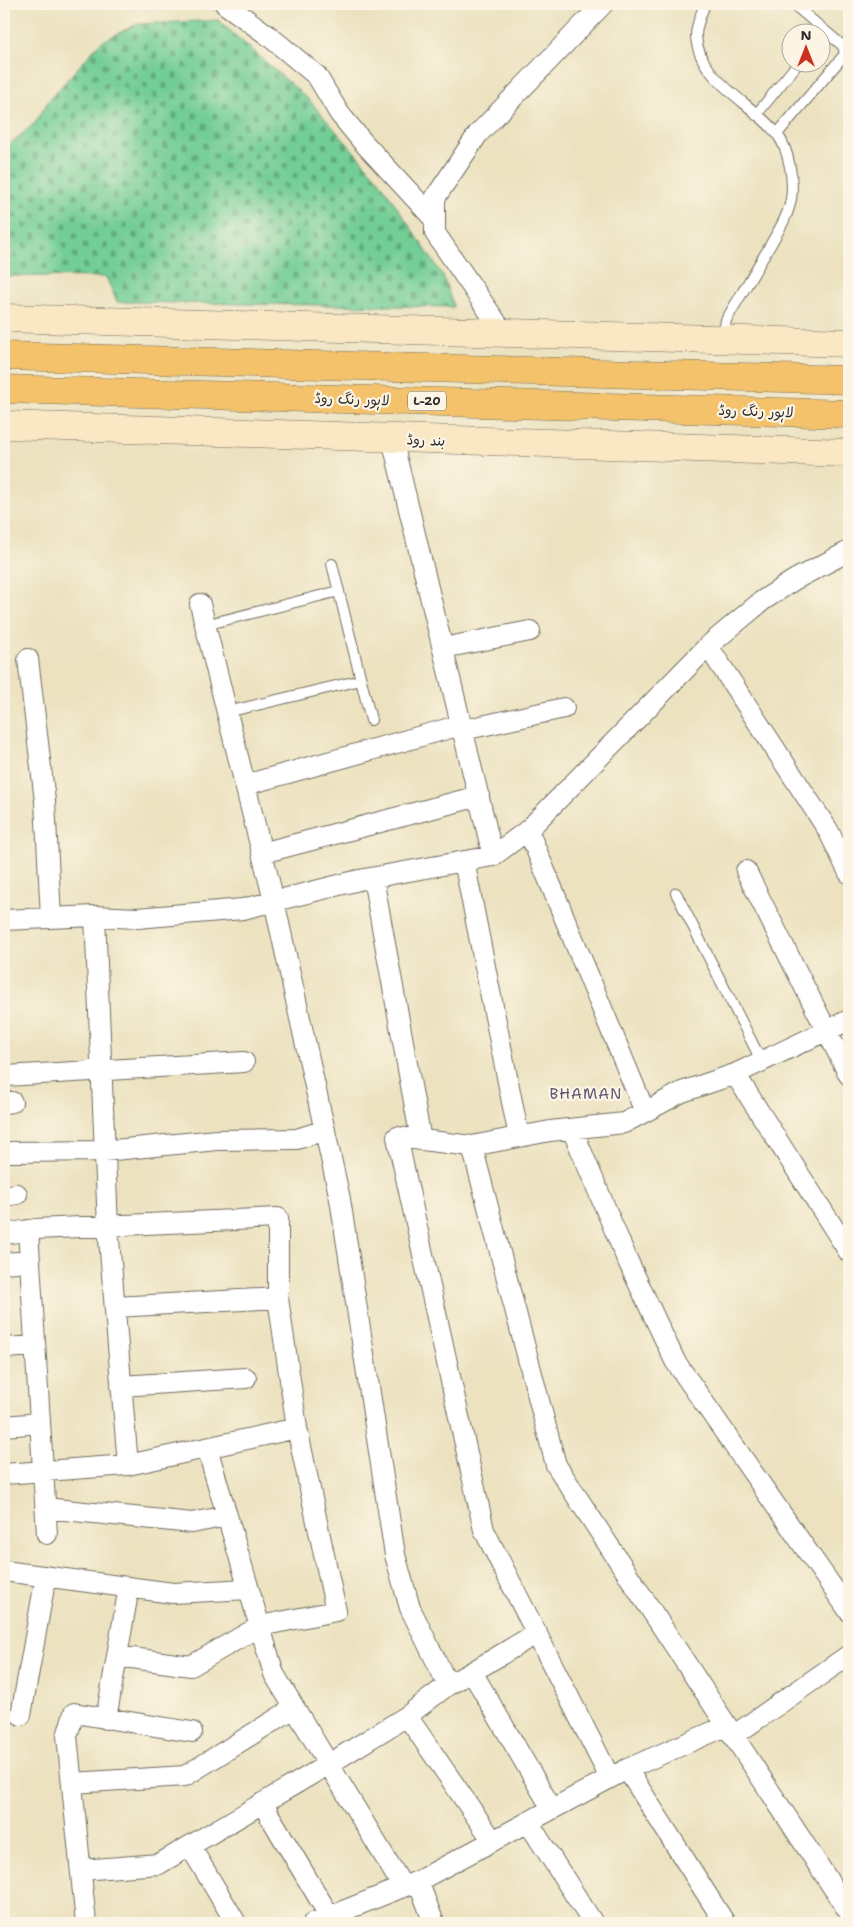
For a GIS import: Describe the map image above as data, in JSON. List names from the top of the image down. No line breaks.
{"streets":{"highway":["لاہور رنگ روڈ","L-20"],"main road":["بند روڈ"]},"districts":["BHAMAN"],"north":"top"}
